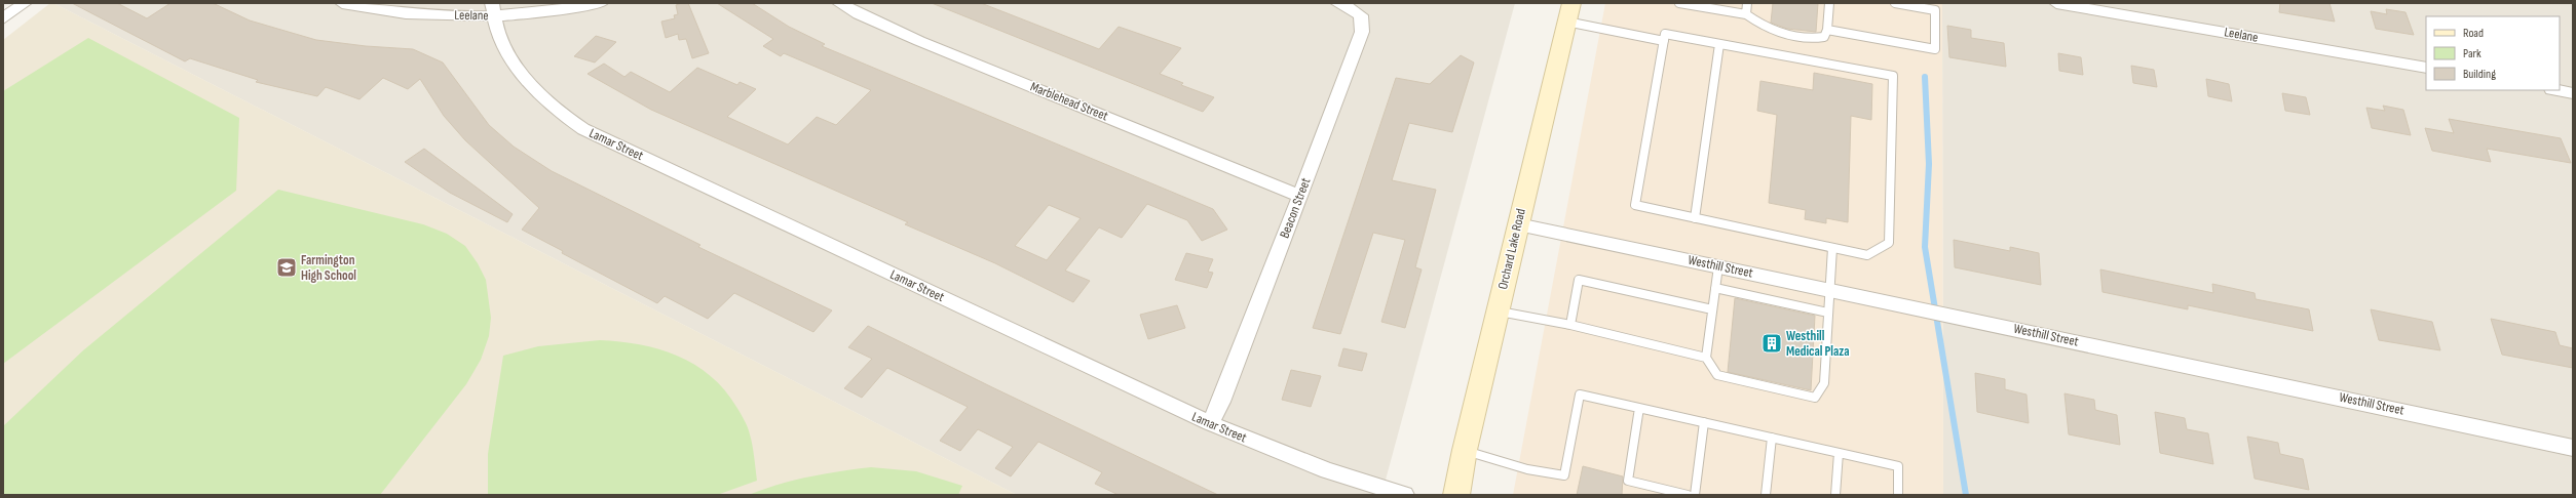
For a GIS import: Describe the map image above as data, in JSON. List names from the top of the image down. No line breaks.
{"streets":{"main road":["Orchard Lake Road"],"street":["Leelane","Marblehead Street","Lamar Street","Beacon Street","Westhill Street"]},"crossings":[["Leelane","Lamar Street"],["Marblehead Street","Beacon Street"],["Lamar Street","Beacon Street"],["Orchard Lake Road","Westhill Street"]],"places":{"school or university":["Farmington High School"],"building":["Westhill Medical Plaza"]},"legend":["Road","Park","Building"]}
